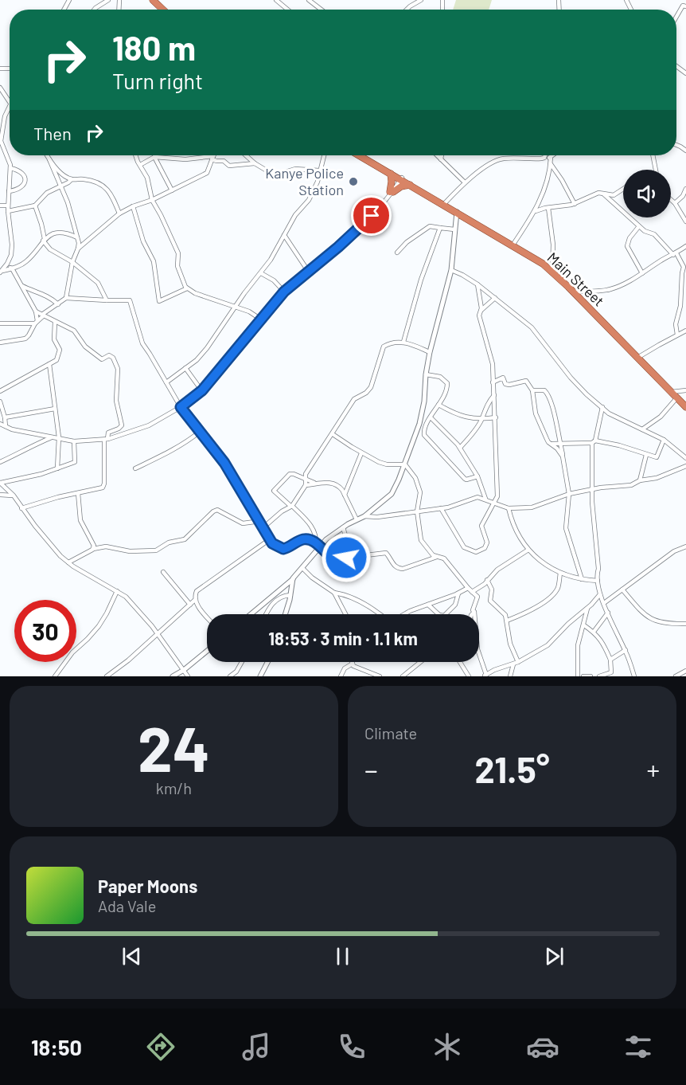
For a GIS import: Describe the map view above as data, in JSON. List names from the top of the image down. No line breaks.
{"streets":{"highway":["Main Street"]},"places":["Kanye Police Station"],"page":{"turn":["180 m","Turn right"],"then":"Then","limit":"30","trip":"18:53 · 3 min · 1.1 km","tile":[["24","km/h"],"Climate"],"heat":["−","21.5°","+"],"song":["Paper Moons","Ada Vale"],"tabs":"18:50"}}
